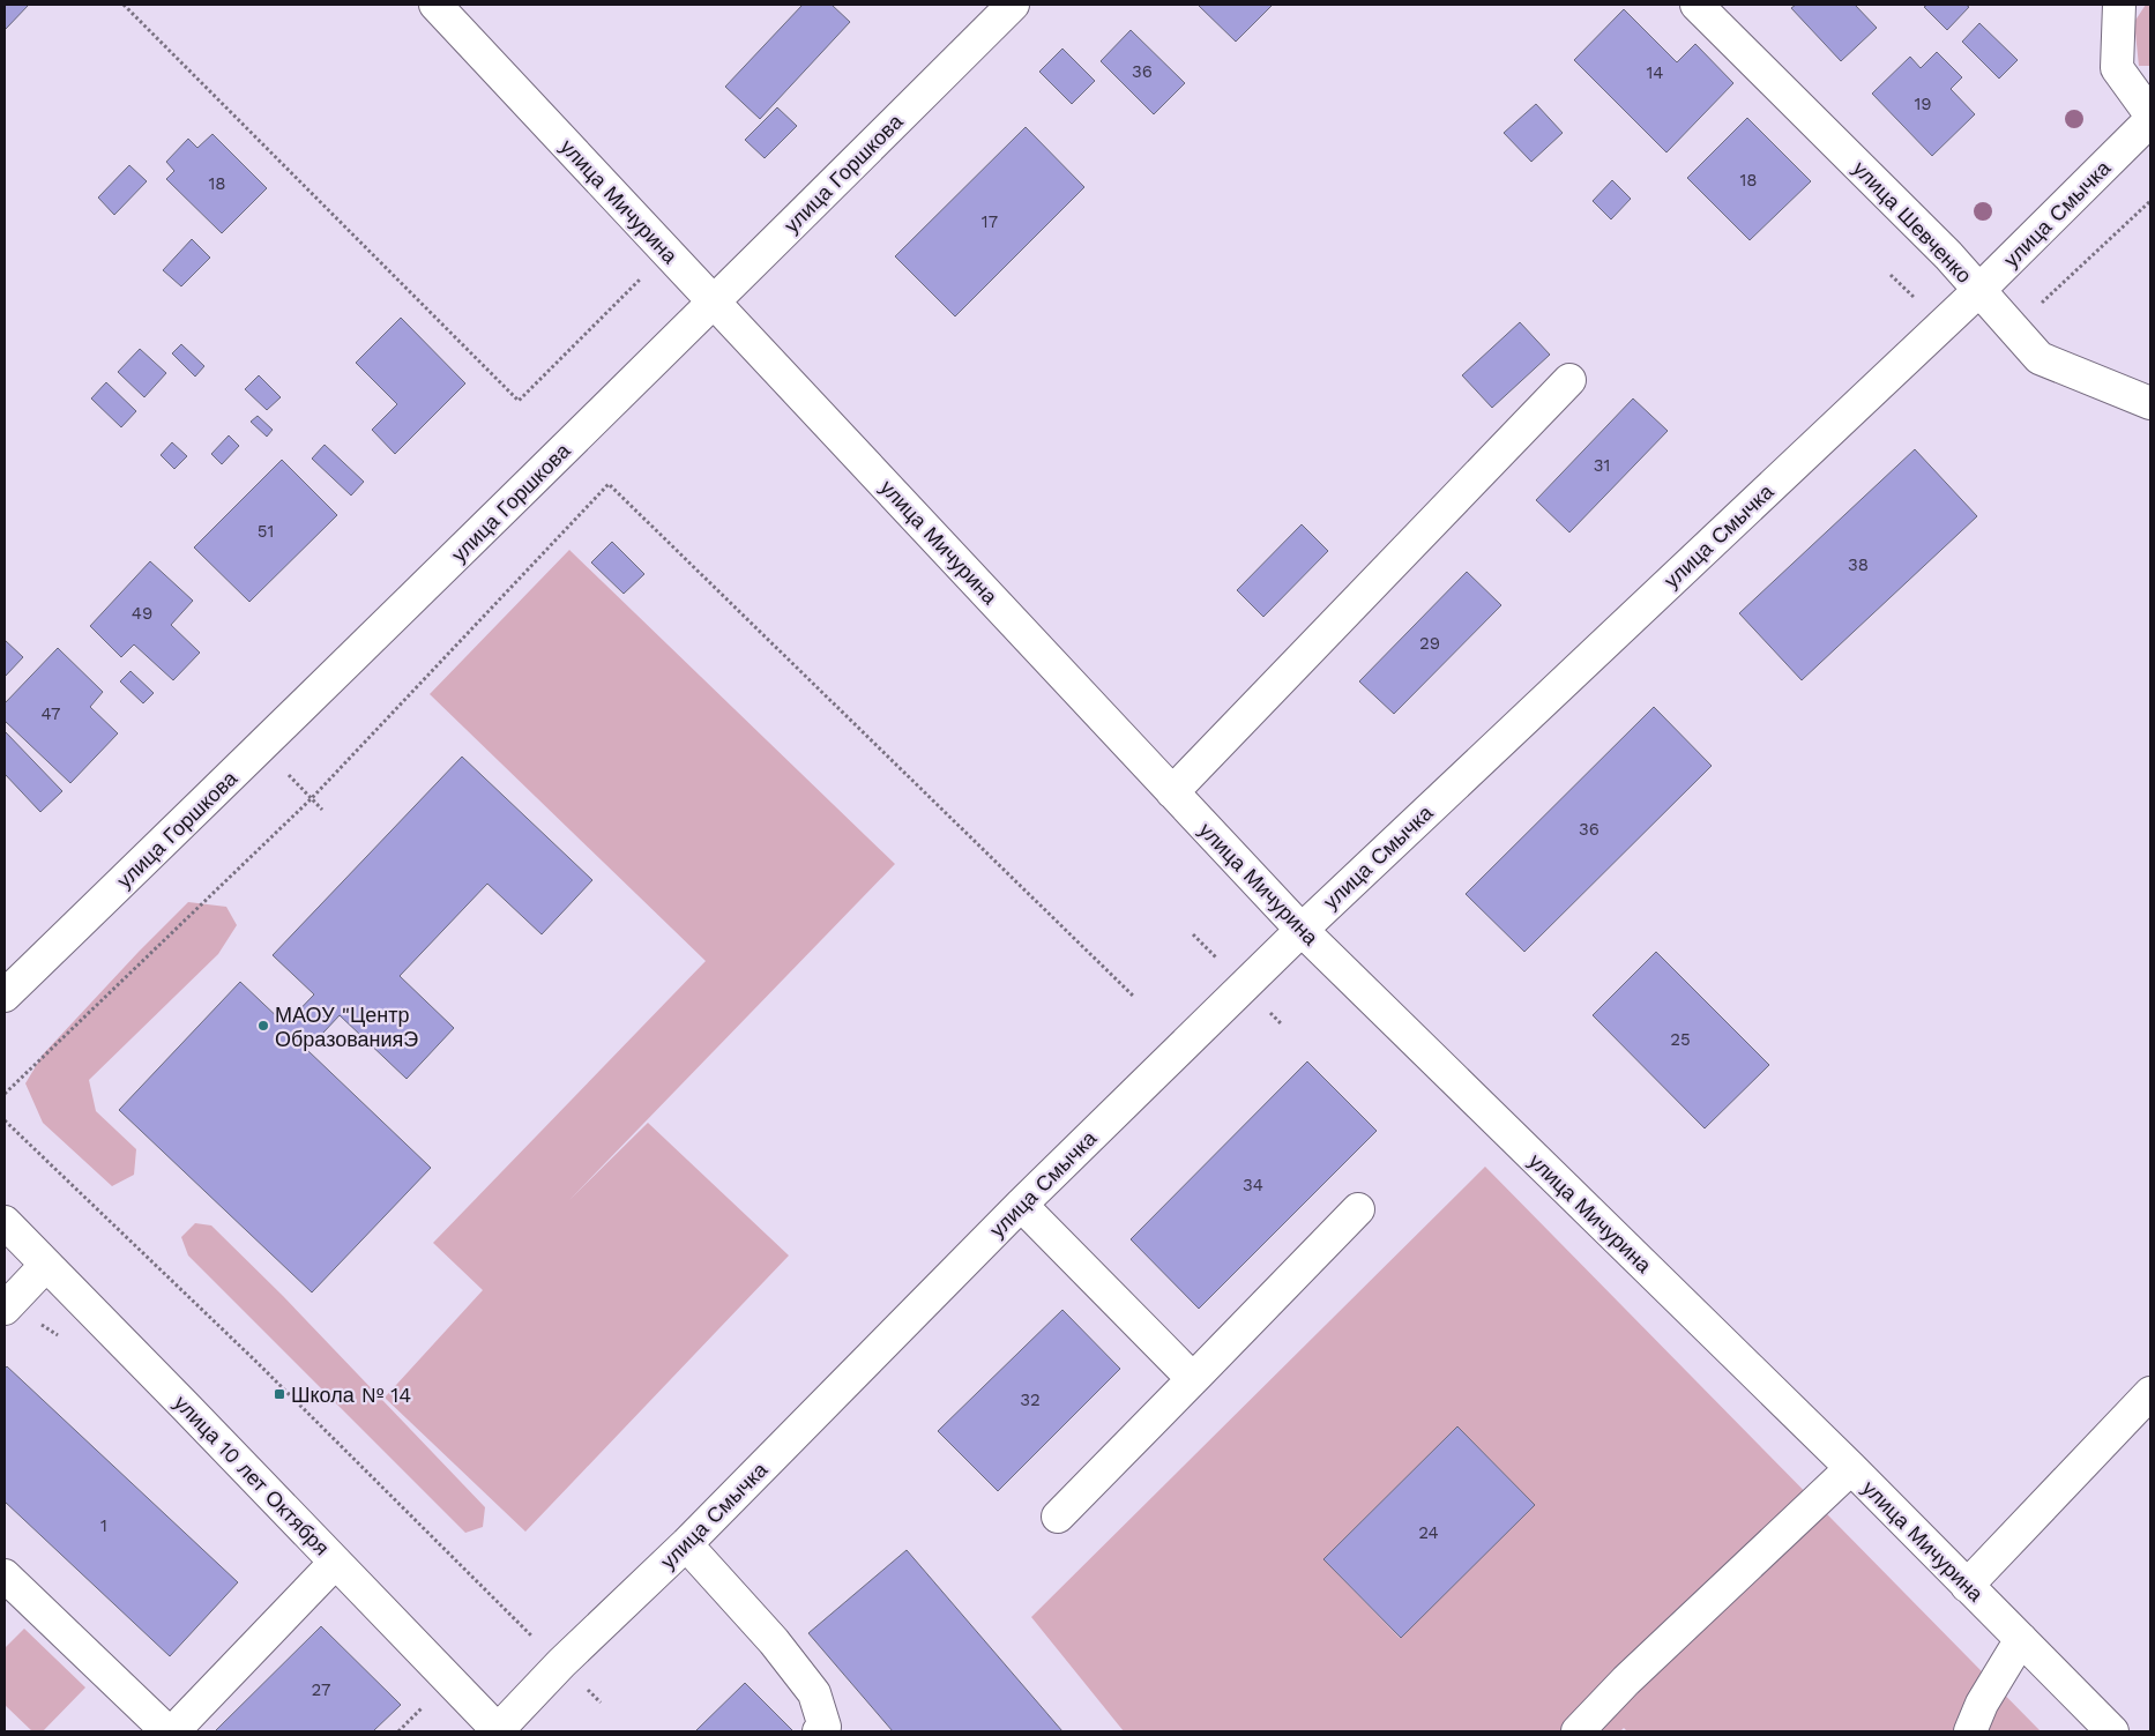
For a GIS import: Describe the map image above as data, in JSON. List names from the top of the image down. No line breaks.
{"streets":{"street":["улица Горшкова","улица Мичурина","улица Смычка","улица Шевченко","улица 10 лет Октября"]},"crossings":[["улица Горшкова","улица Мичурина"],["улица Мичурина","улица Смычка"],["улица Смычка","улица Шевченко"],["улица Смычка","улица 10 лет Октября"]],"places":{"other":["МАОУ \"Центр ОбразованияЭ"],"transit":["Школа № 14"]},"house_numbers":["36","14","19","18","18","17","31","51","38","49","29","47","36","25","34","32","1","24","27"]}
